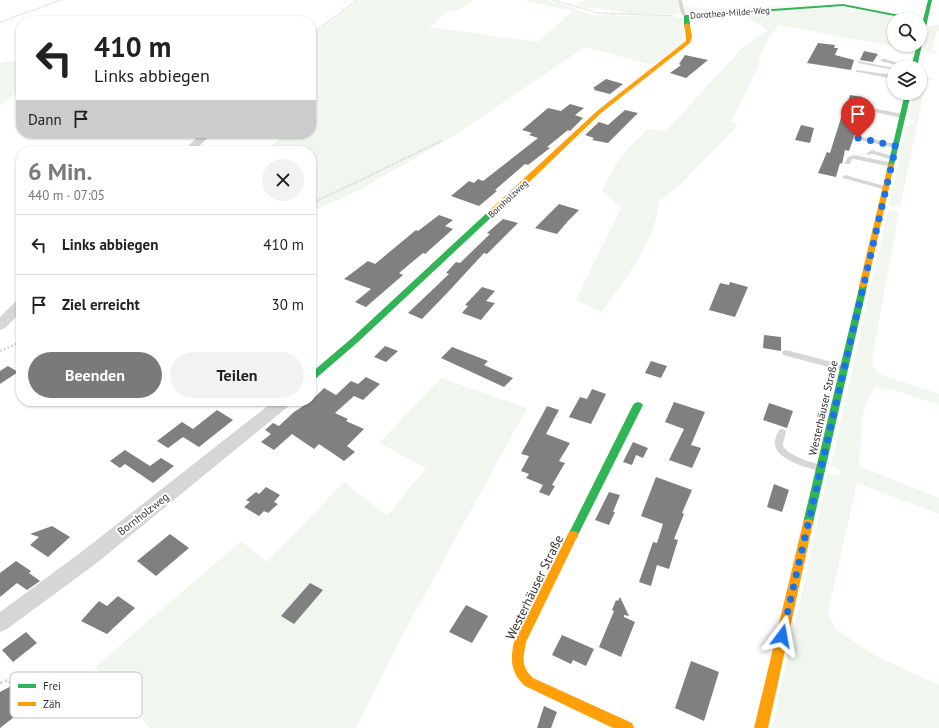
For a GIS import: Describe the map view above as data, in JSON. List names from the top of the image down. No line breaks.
{"streets":{"street":["Dorothea-Milde-Weg","Bornholzweg","Westerhäuser Straße"]},"crossings":[["Dorothea-Milde-Weg","Bornholzweg"]],"legend":["Frei","Zäh"],"page":{"turn":["410 m","Links abbiegen"],"then":"Dann","heading":["6 Min.","440 m · 07:05"],"list":[{"name":"Links abbiegen","value":"410 m"},{"name":"Ziel erreicht","value":"30 m"}],"buttons":["Beenden","Teilen"]}}
